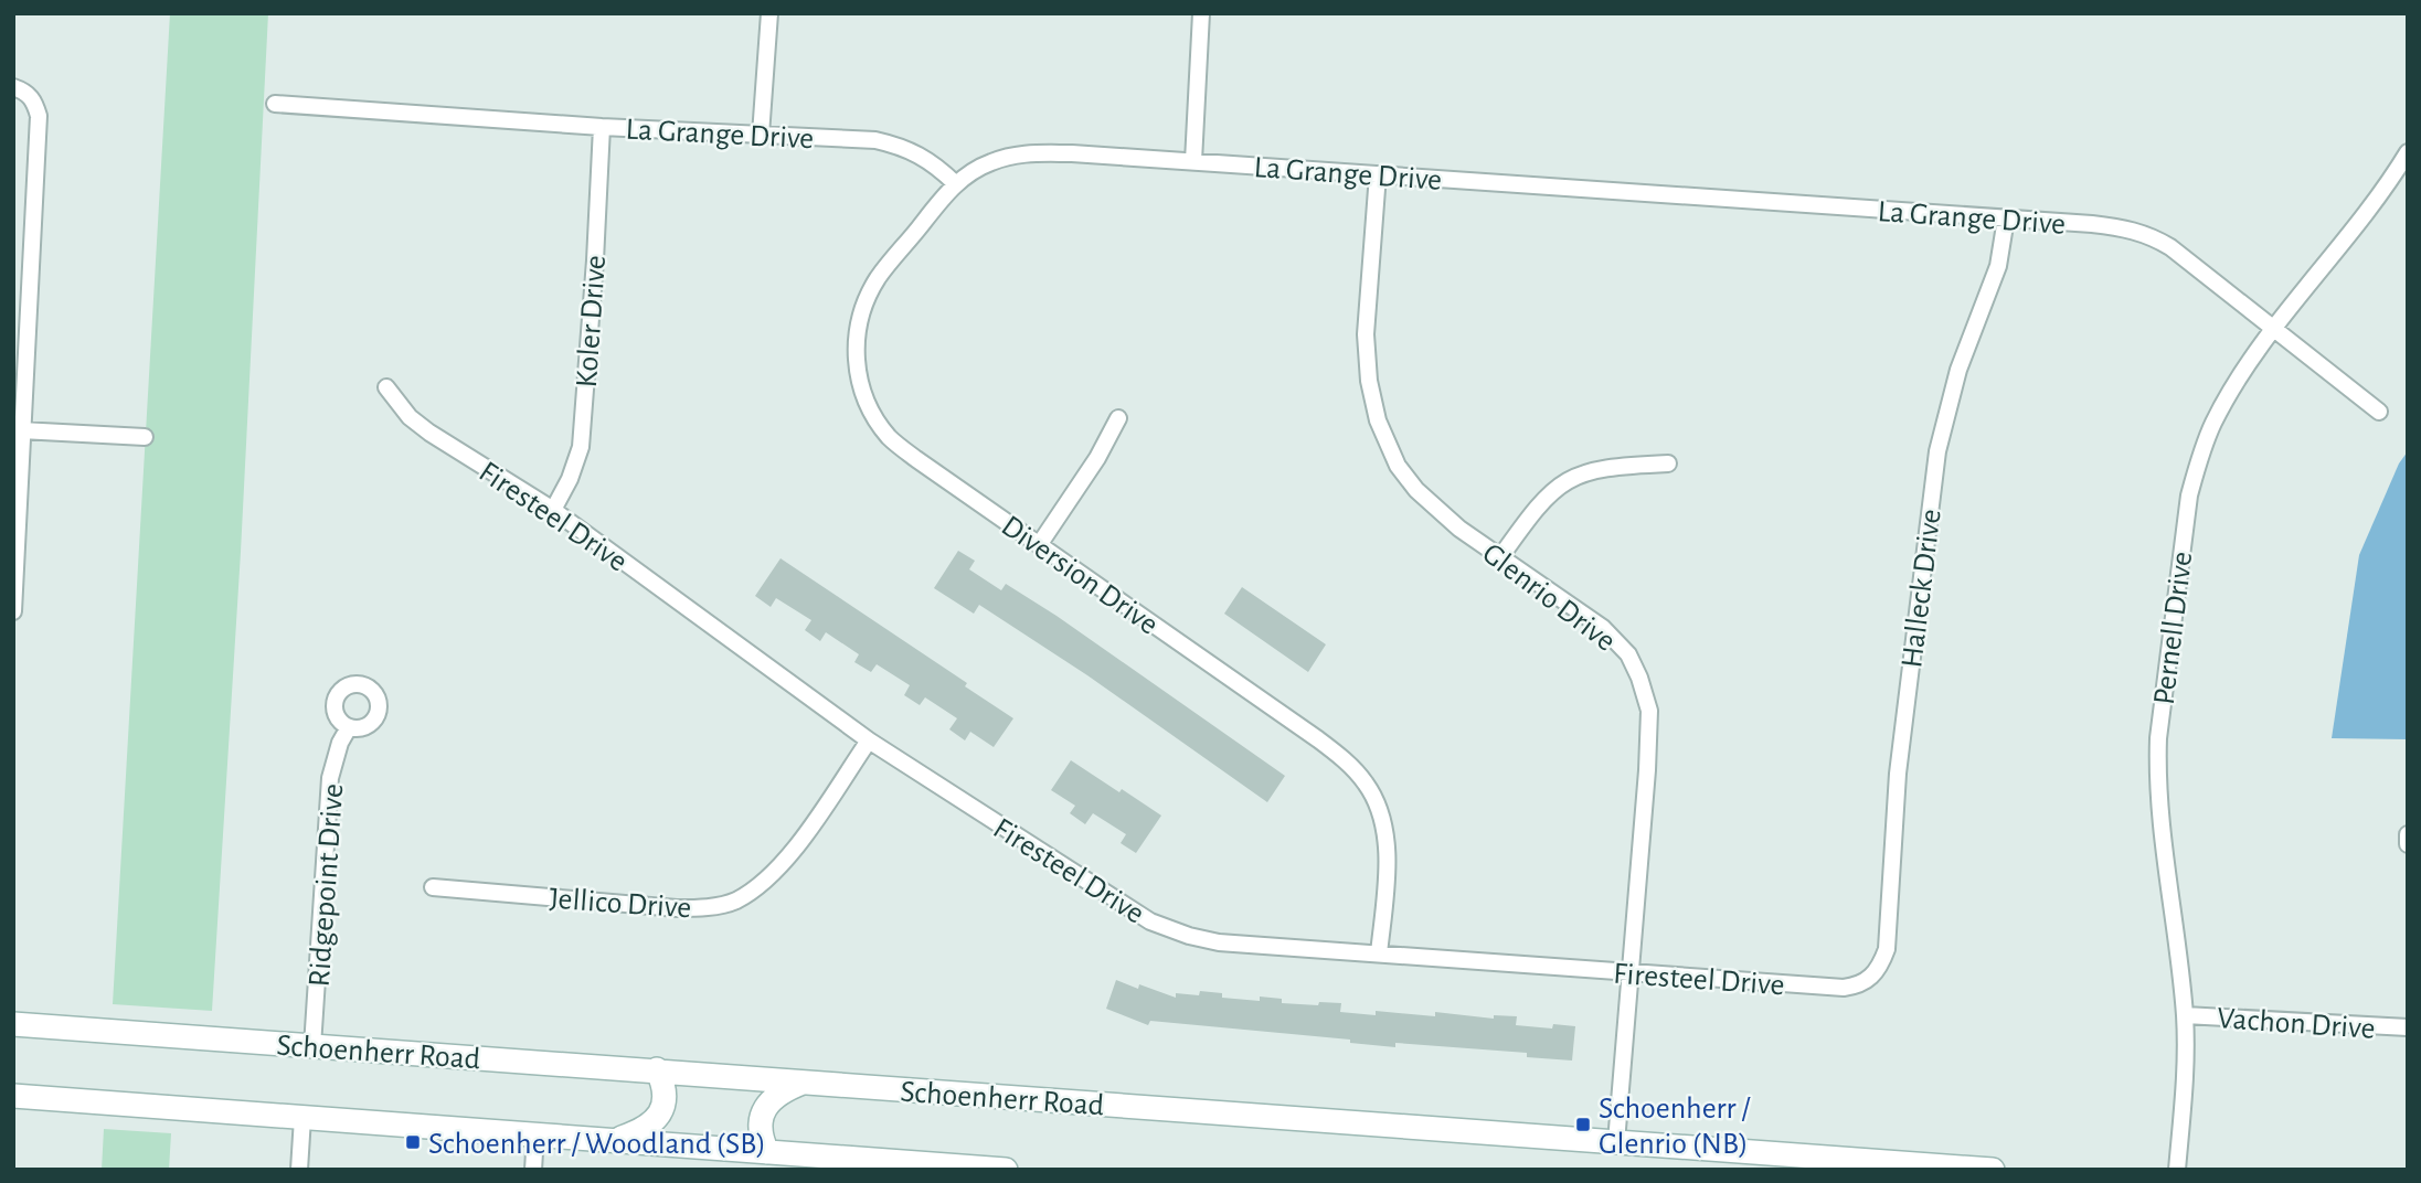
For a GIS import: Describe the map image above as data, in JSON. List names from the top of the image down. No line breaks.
{"streets":{"main road":["Schoenherr Road"],"street":["La Grange Drive","Koler Drive","Firesteel Drive","Diversion Drive","Halleck Drive","Glenrio Drive","Pernell Drive","Ridgepoint Drive","Jellico Drive","Vachon Drive"]},"crossings":[["La Grange Drive","Koler Drive"],["La Grange Drive","Diversion Drive"],["La Grange Drive","Halleck Drive"],["La Grange Drive","Glenrio Drive"],["La Grange Drive","Pernell Drive"],["Koler Drive","Firesteel Drive"],["Firesteel Drive","Diversion Drive"],["Firesteel Drive","Halleck Drive"],["Firesteel Drive","Glenrio Drive"],["Firesteel Drive","Jellico Drive"],["Glenrio Drive","Schoenherr Road"],["Pernell Drive","Vachon Drive"],["Ridgepoint Drive","Schoenherr Road"]],"places":{"transit":["Schoenherr / Glenrio (NB)","Schoenherr / Woodland (SB)"]}}
